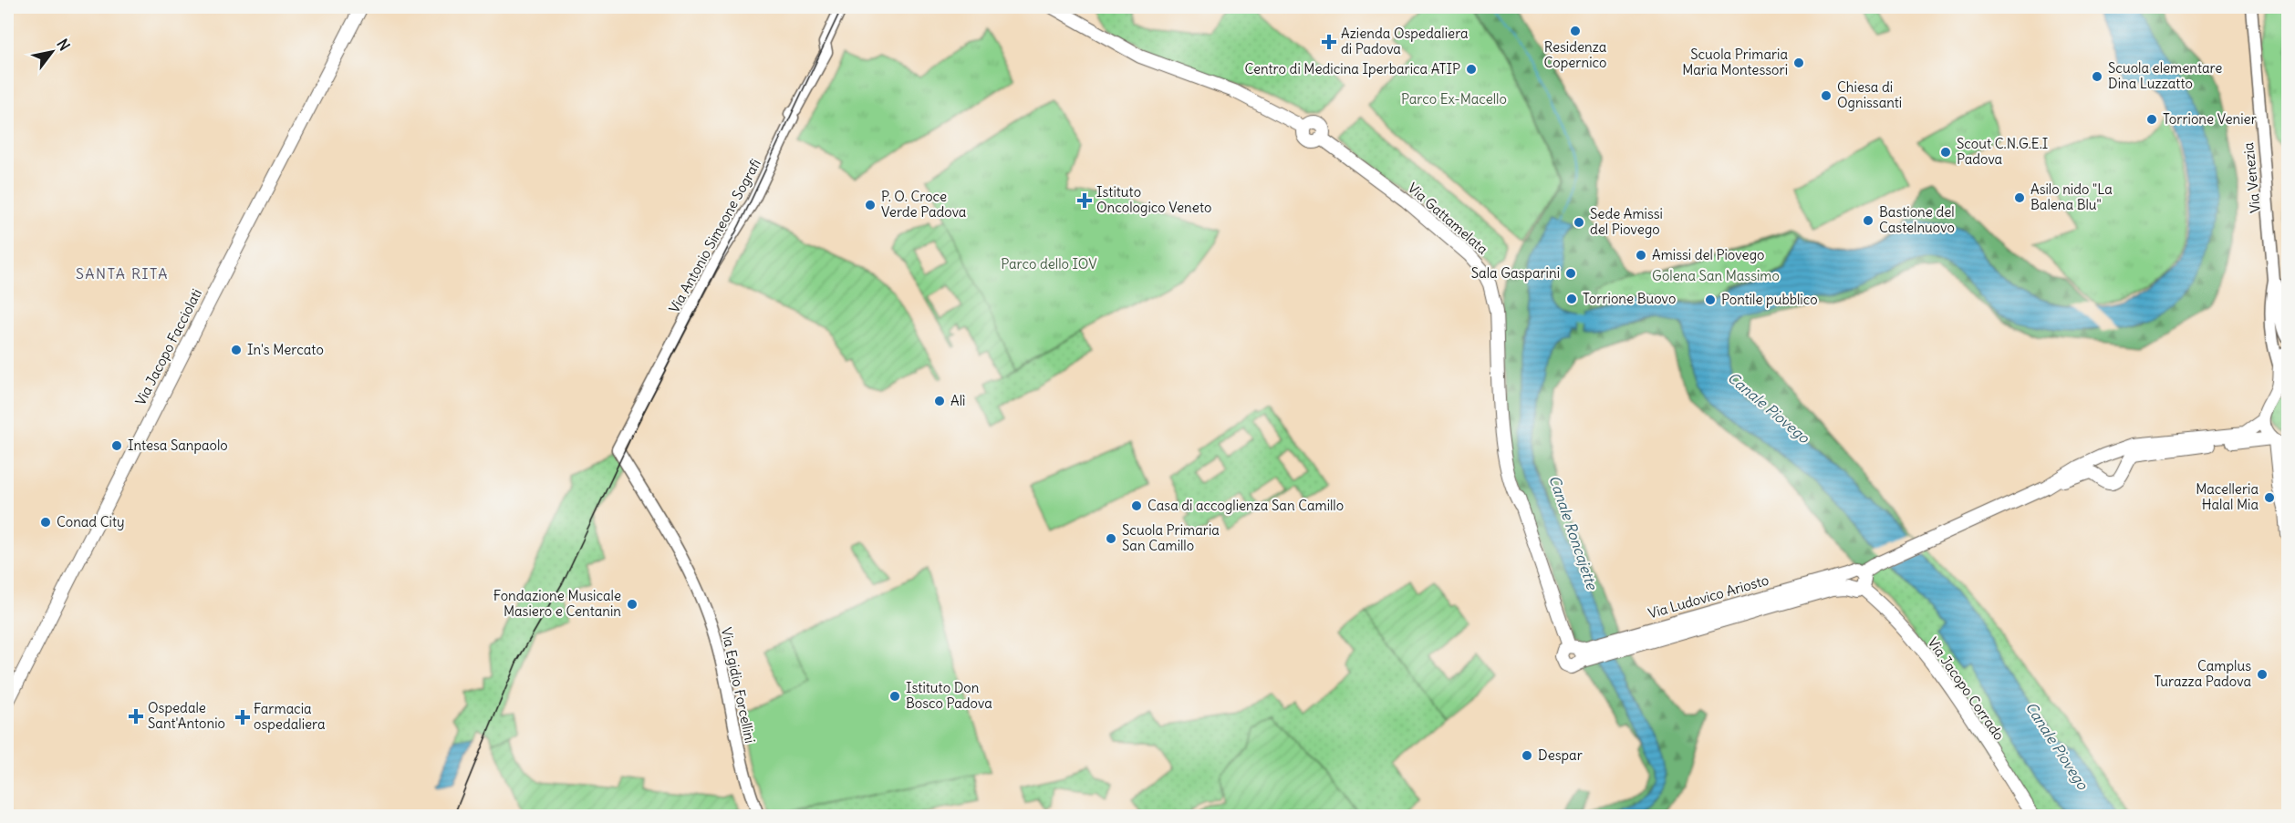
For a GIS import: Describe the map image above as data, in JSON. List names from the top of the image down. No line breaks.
{"streets":{"main road":["Via Gattamelata","Via Jacopo Facciolati","Via Ludovico Ariosto","Via Jacopo Corrado"],"street":["Via Venezia","Via Antonio Simeone Sografi","Via Egidio Forcellini"]},"crossings":[["Via Gattamelata","Via Ludovico Ariosto"],["Via Antonio Simeone Sografi","Via Egidio Forcellini"],["Via Ludovico Ariosto","Via Jacopo Corrado"]],"districts":["SANTA RITA"],"water":["Canale Piovego","Canale Roncajette"],"parks":["Parco Ex-Macello","Parco dello IOV","Golena San Massimo"],"places":{"other":["Residenza Copernico","Scuola Primaria Maria Montessori","Centro di Medicina Iperbarica ATIP","Scuola elementare Dina Luzzatto","Chiesa di Ognissanti","Torrione Venier","Scout C.N.G.E.I Padova","Asilo nido \"La Balena Blu\"","P. O. Croce Verde Padova","Bastione del Castelnuovo","Sede Amissi del Piovego","Amissi del Piovego","Sala Gasparini","Torrione Buovo","Pontile pubblico","In's Mercato","Alì","Intesa Sanpaolo","Macelleria Halal Mia","Casa di accoglienza San Camillo","Conad City","Scuola Primaria San Camillo","Fondazione Musicale Masiero e Centanin","Camplus Turazza Padova","Istituto Don Bosco Padova","Despar"],"health":["Azienda Ospedaliera di Padova","Istituto Oncologico Veneto","Ospedale Sant'Antonio","Farmacia ospedaliera"]},"north":"top right"}
